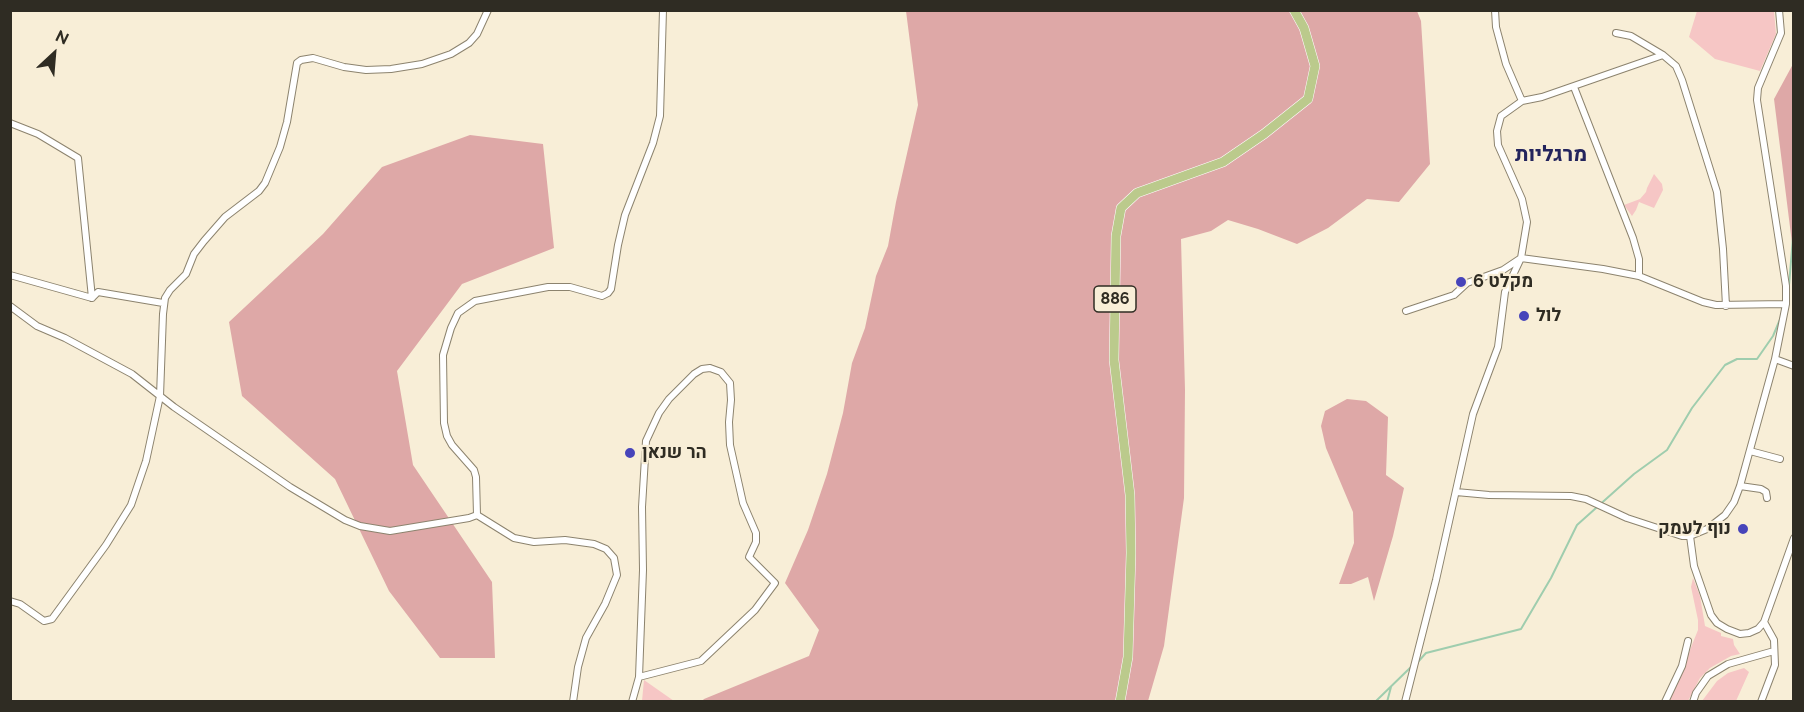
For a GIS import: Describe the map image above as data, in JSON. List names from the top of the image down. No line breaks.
{"streets":{"main road":["886"]},"districts":["מרגליות"],"places":["מקלט 6","לול","הר שנאן","נוף לעמק"],"north":"top right"}
